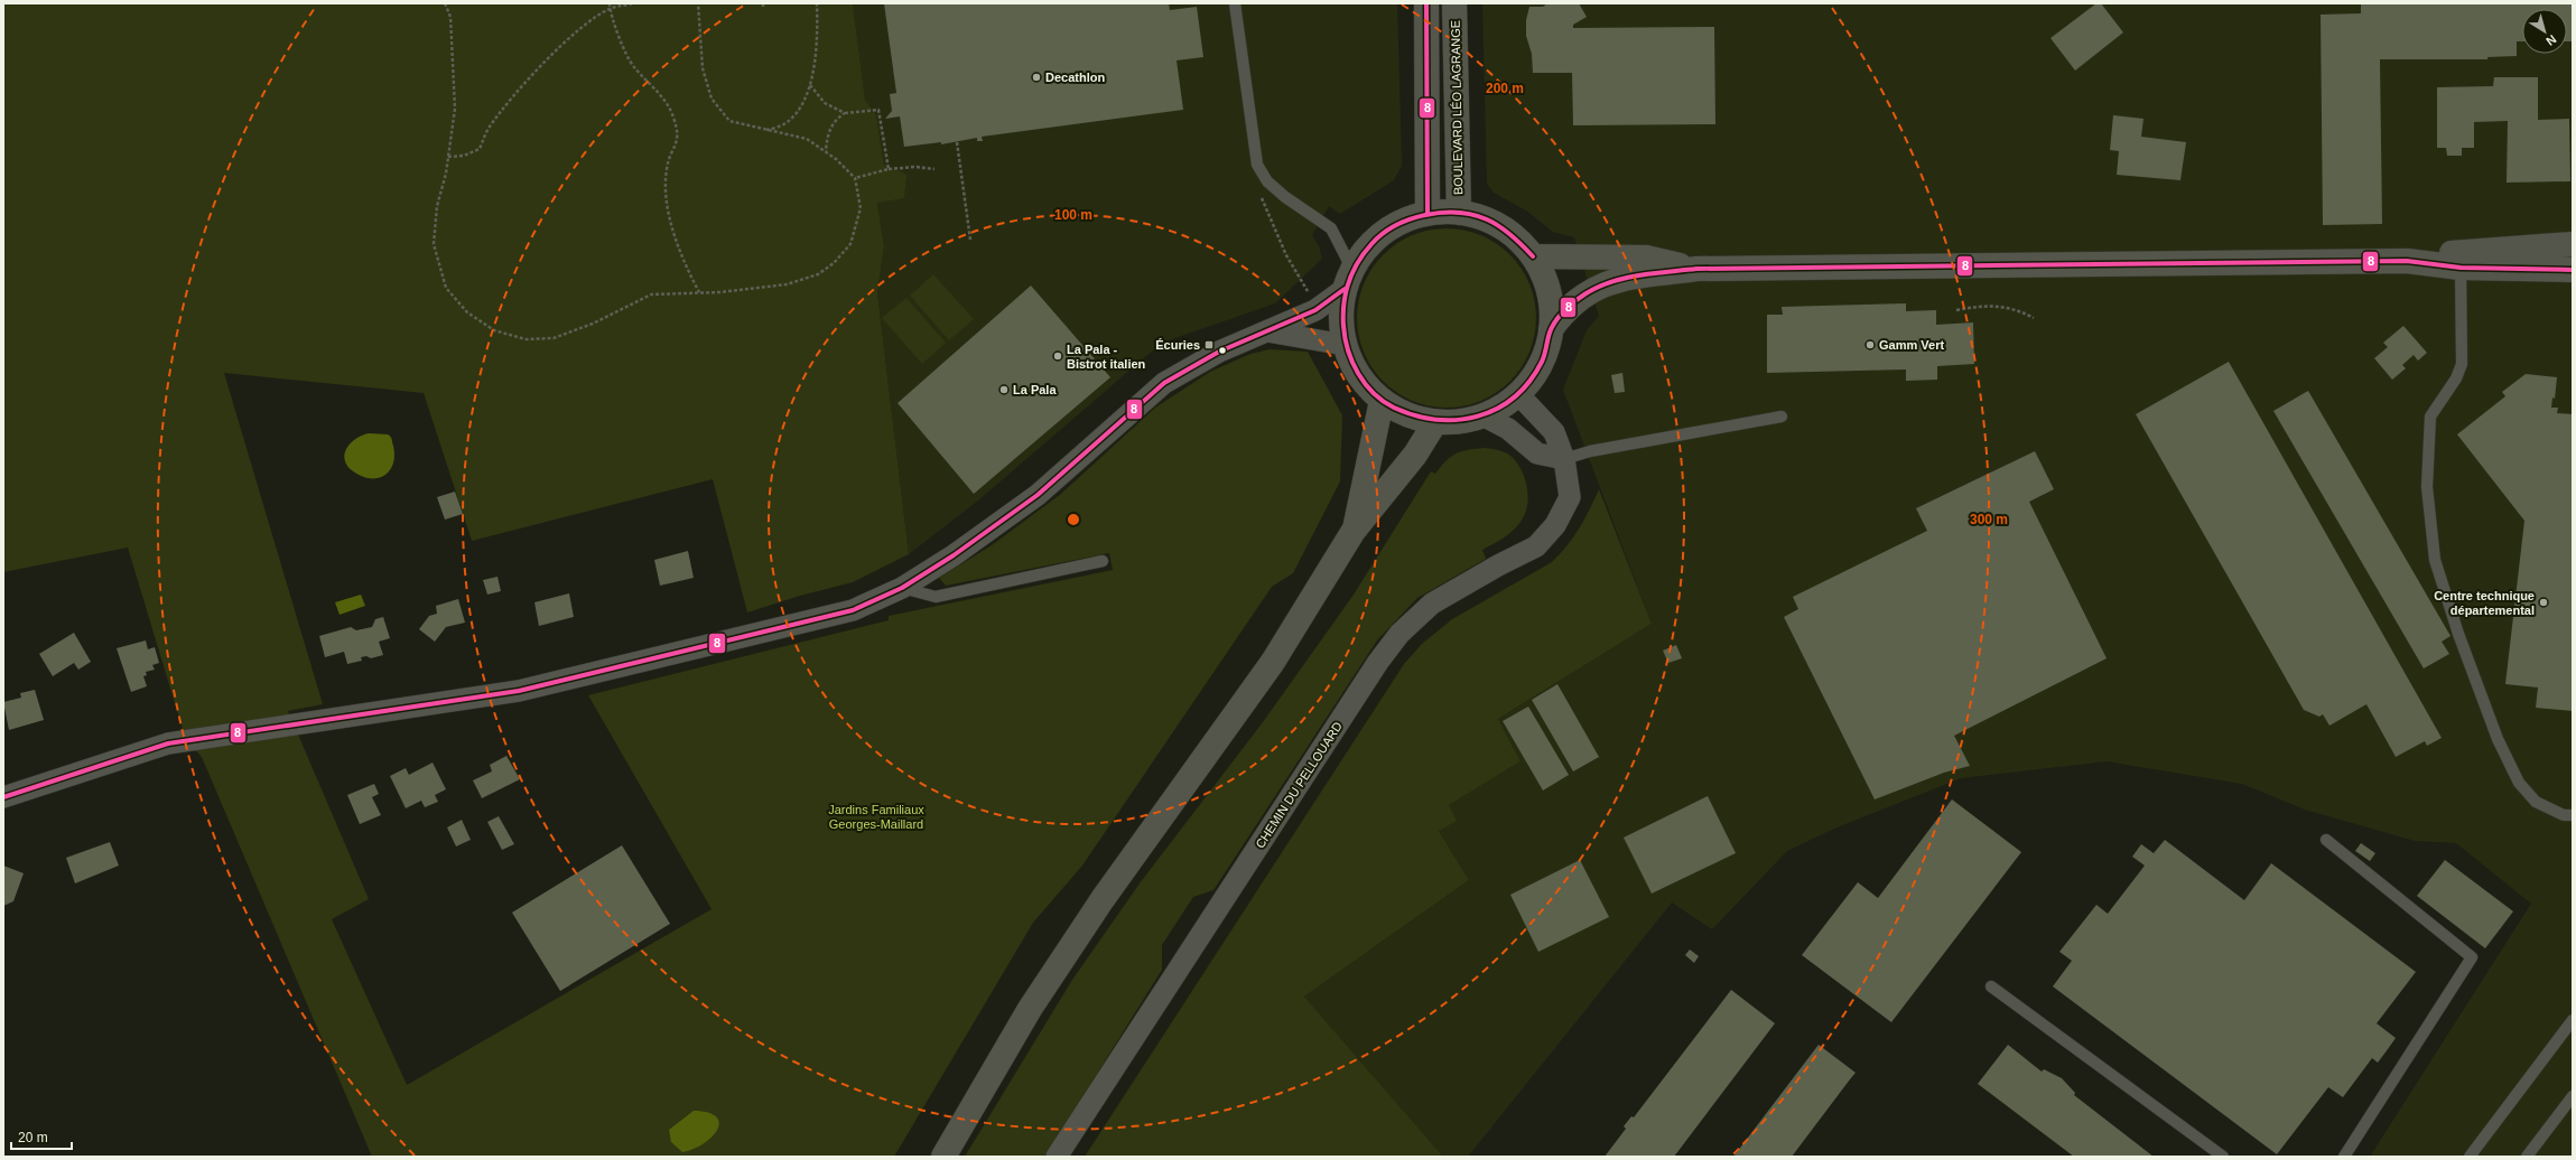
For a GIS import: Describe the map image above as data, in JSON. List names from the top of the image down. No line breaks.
{"streets":{"main road":["BOULEVARD LÉO LAGRANGE"],"street":["CHEMIN DU PELLOUARD"]},"parks":["Jardins Familiaux Georges-Maillard"],"places":{"other":["Decathlon","Gamm Vert","La Pala - Bistrot italien","La Pala","Centre technique départemental"],"transit":["Écuries"]},"lines":["transit line 8"],"scale_bar":"20 m","north":"bottom right","rings":["200 m","100 m","300 m"]}
